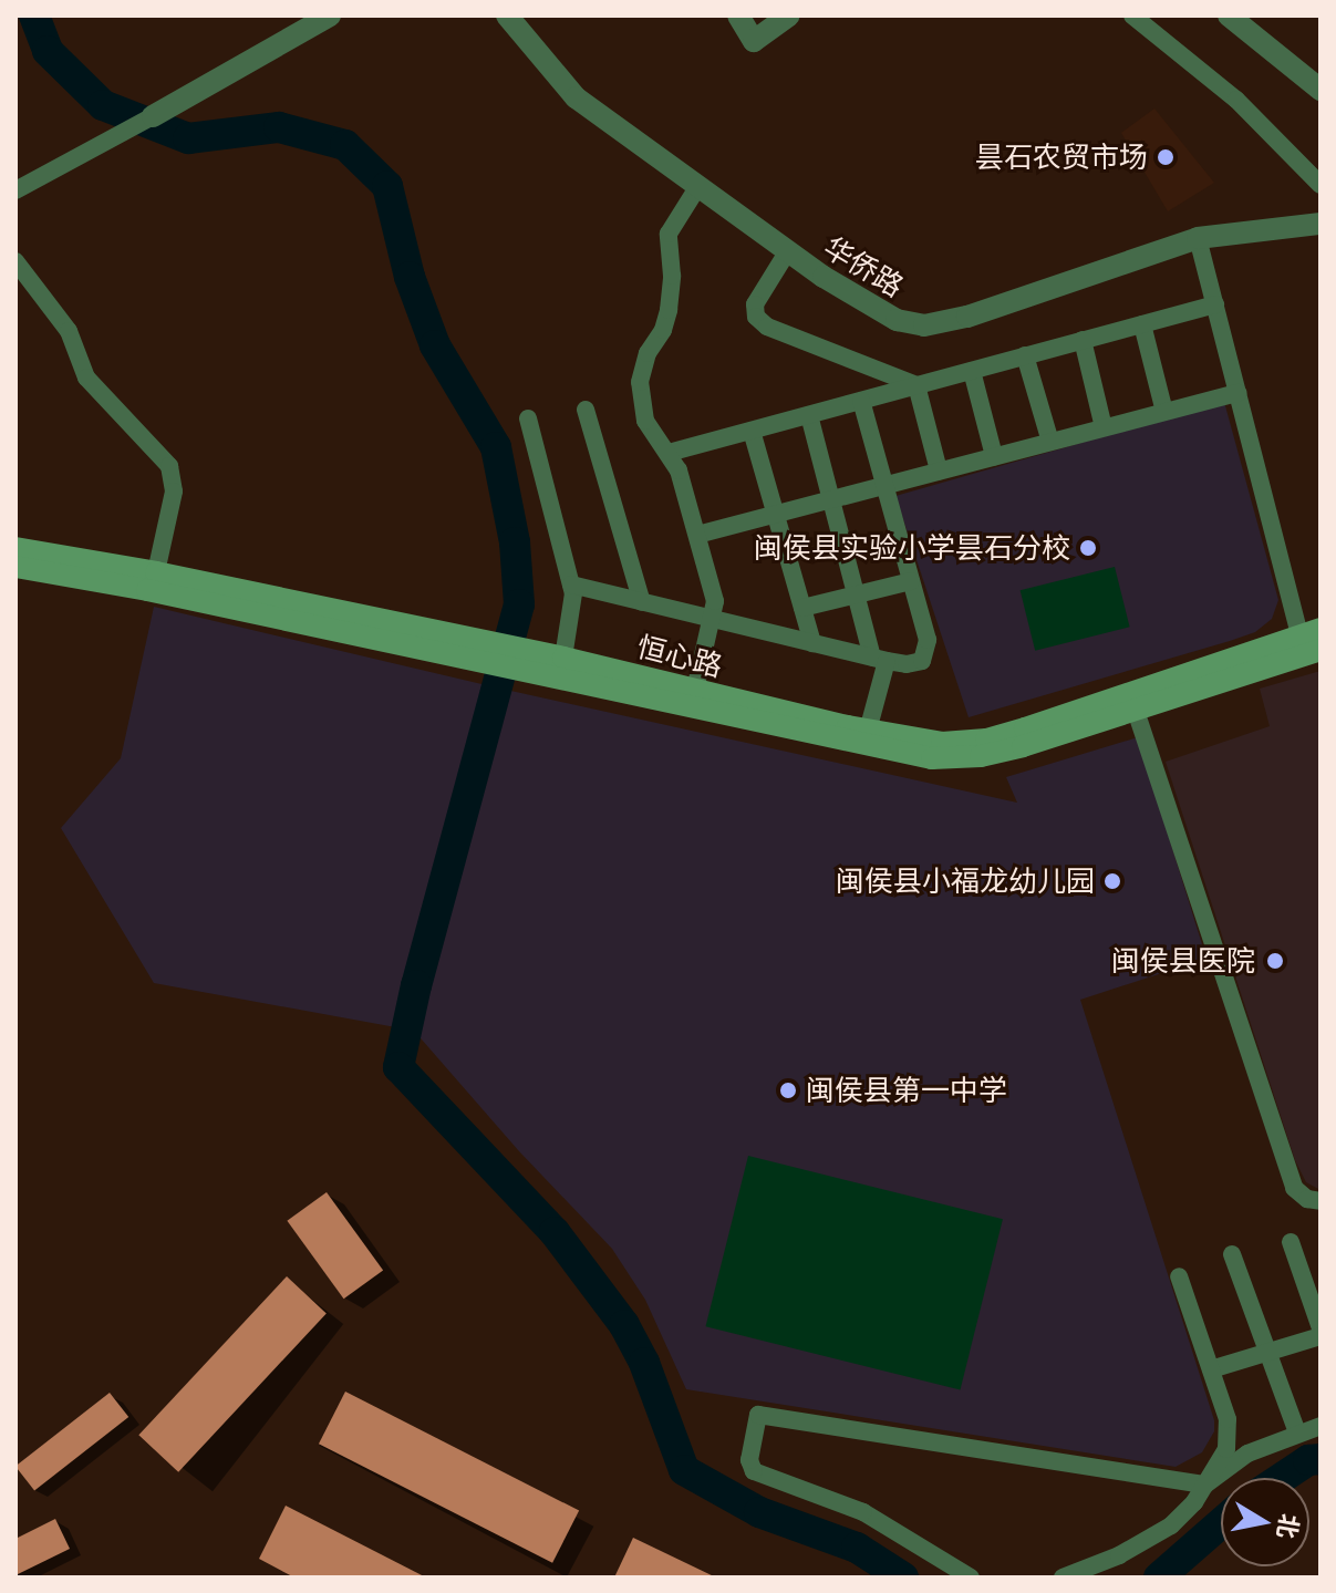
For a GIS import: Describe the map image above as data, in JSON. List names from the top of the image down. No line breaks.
{"streets":{"main road":["恒心路"],"street":["华侨路"]},"places":["昙石农贸市场","闽侯县实验小学昙石分校","闽侯县小福龙幼儿园","闽侯县医院","闽侯县第一中学"],"north":"right"}
